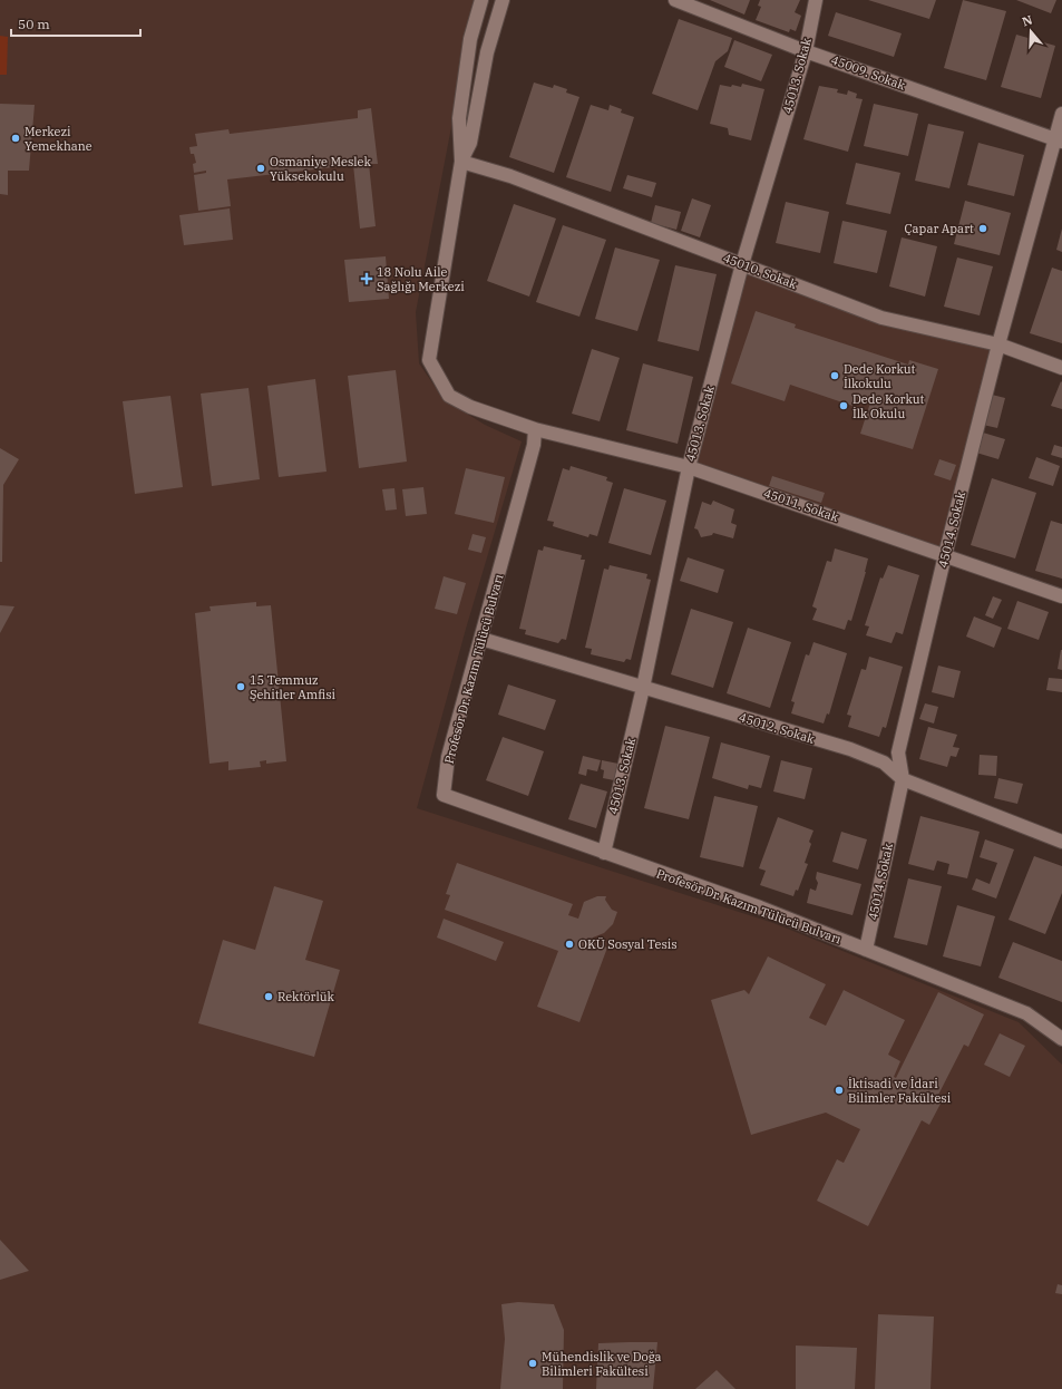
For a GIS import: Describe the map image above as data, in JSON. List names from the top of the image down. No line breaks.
{"streets":{"street":["45009. Sokak","45013. Sokak","45010. Sokak","45011. Sokak","45014. Sokak","Profesör Dr. Kazım Tülücü Bulvarı","45012. Sokak"]},"crossings":[["45009. Sokak","45013. Sokak"],["45009. Sokak","45014. Sokak"],["45013. Sokak","45010. Sokak"],["45013. Sokak","45011. Sokak"],["45013. Sokak","Profesör Dr. Kazım Tülücü Bulvarı"],["45013. Sokak","45012. Sokak"],["45010. Sokak","45014. Sokak"],["45011. Sokak","45014. Sokak"],["45011. Sokak","Profesör Dr. Kazım Tülücü Bulvarı"],["45014. Sokak","Profesör Dr. Kazım Tülücü Bulvarı"],["45014. Sokak","45012. Sokak"],["Profesör Dr. Kazım Tülücü Bulvarı","45012. Sokak"]],"places":{"other":["Merkezi Yemekhane","Osmaniye Meslek Yüksekokulu","Çapar Apart","Dede Korkut İlkokulu","Dede Korkut İlk Okulu","15 Temmuz Şehitler Amfisi","OKÜ Sosyal Tesis","Rektörlük","İktisadi ve İdari Bilimler Fakültesi","Mühendislik ve Doğa Bilimleri Fakültesi"],"health":["18 Nolu Aile Sağlığı Merkezi"]},"scale_bar":"50 m","north":"top"}
